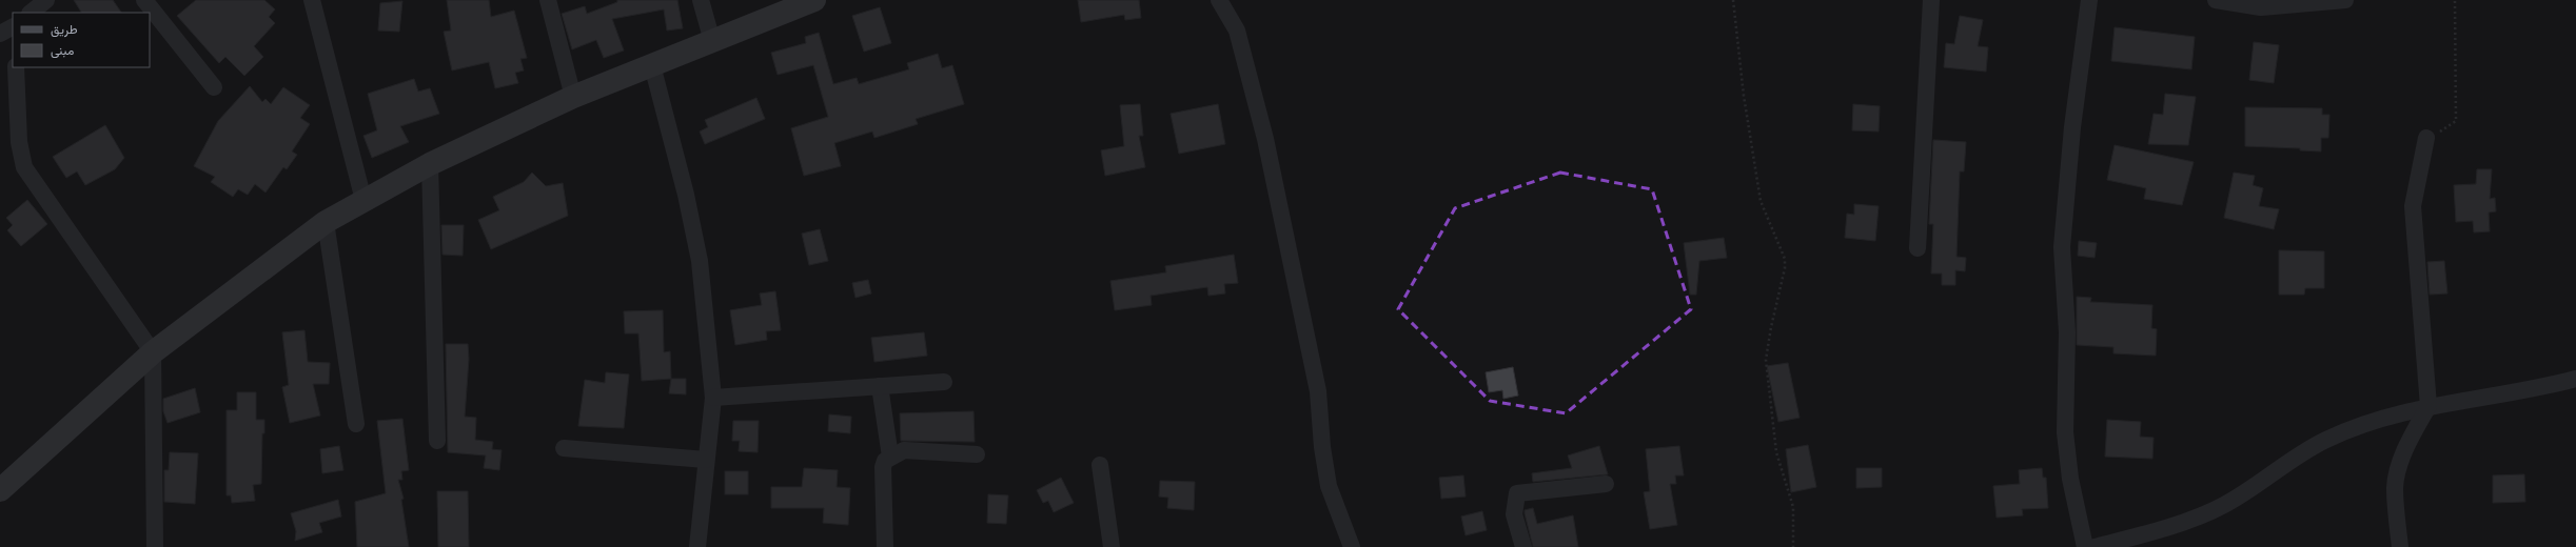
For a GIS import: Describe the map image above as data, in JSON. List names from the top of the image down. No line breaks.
{"legend":["طريق","مبنى"]}
